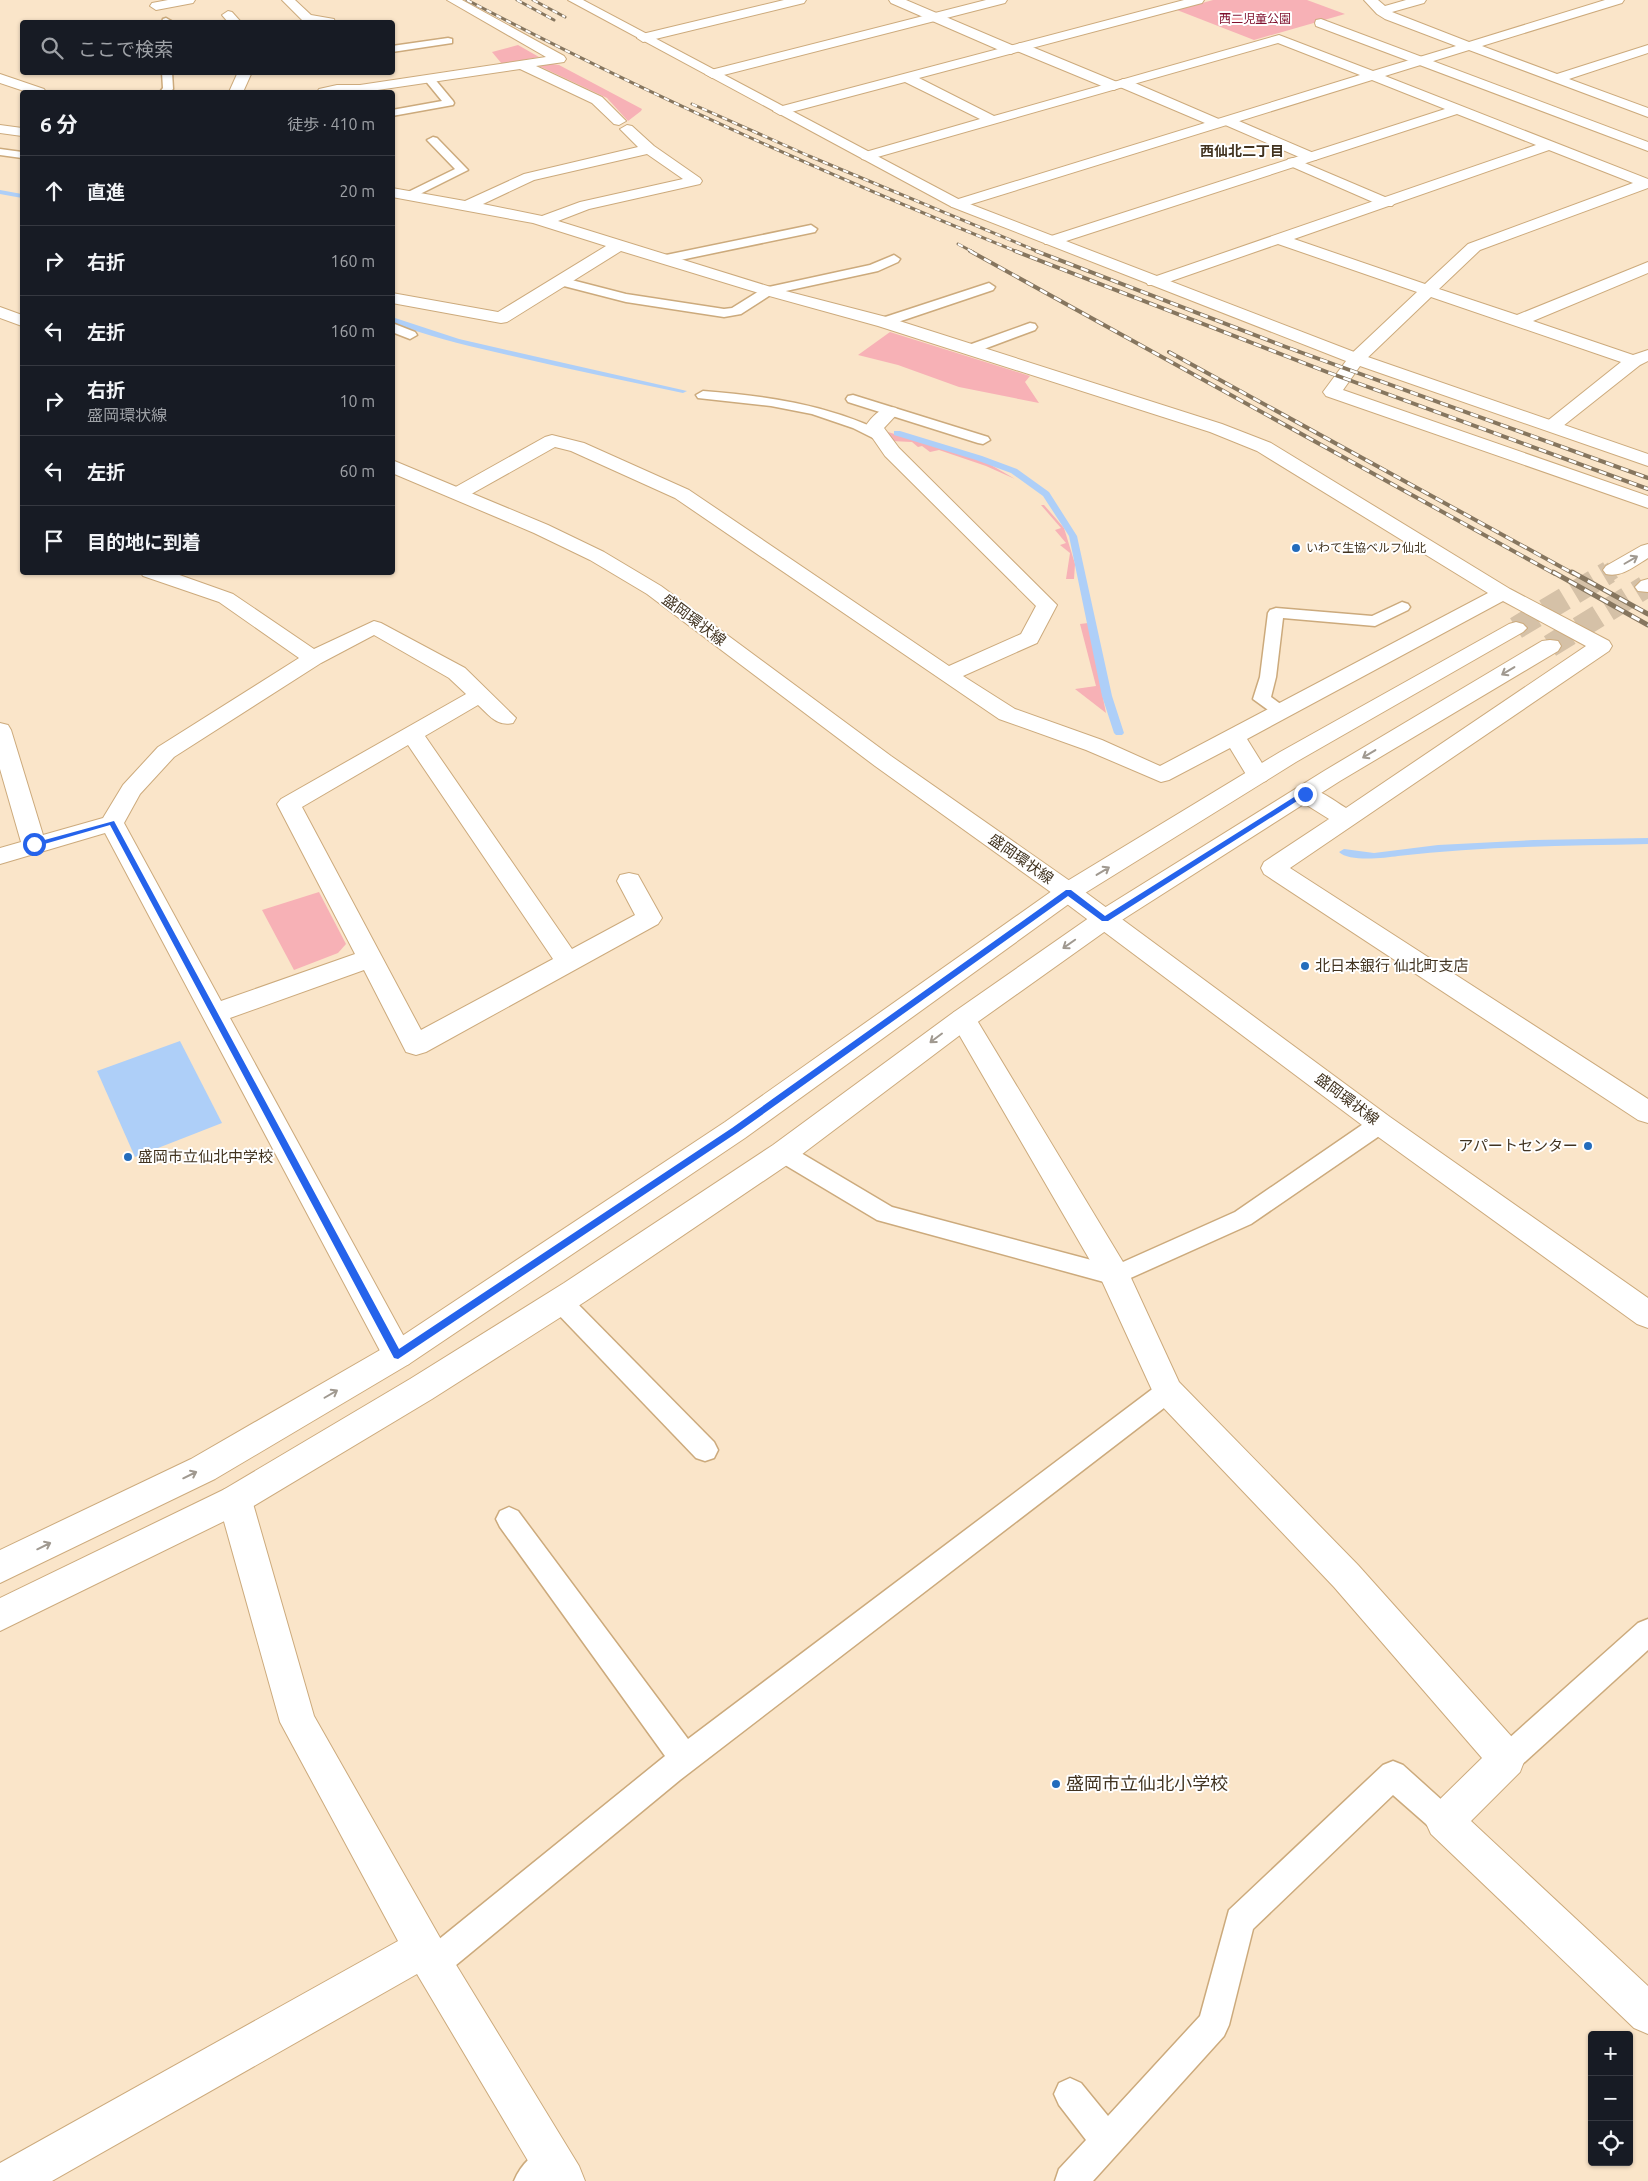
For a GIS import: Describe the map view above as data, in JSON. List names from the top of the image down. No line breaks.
{"streets":{"street":["盛岡環状線"]},"districts":["西仙北二丁目"],"parks":["西二児童公園"],"places":["いわて生協ベルフ仙北","北日本銀行 仙北町支店","アパートセンター","盛岡市立仙北中学校","盛岡市立仙北小学校"],"page":{"search":"ここで検索","heading":["6 分","徒歩 · 410 m"],"list":[["直進","20 m"],["右折","160 m"],["左折","160 m"],["右折","盛岡環状線","10 m"],["左折","60 m"],"目的地に到着"],"map_buttons":["+","−"]}}
